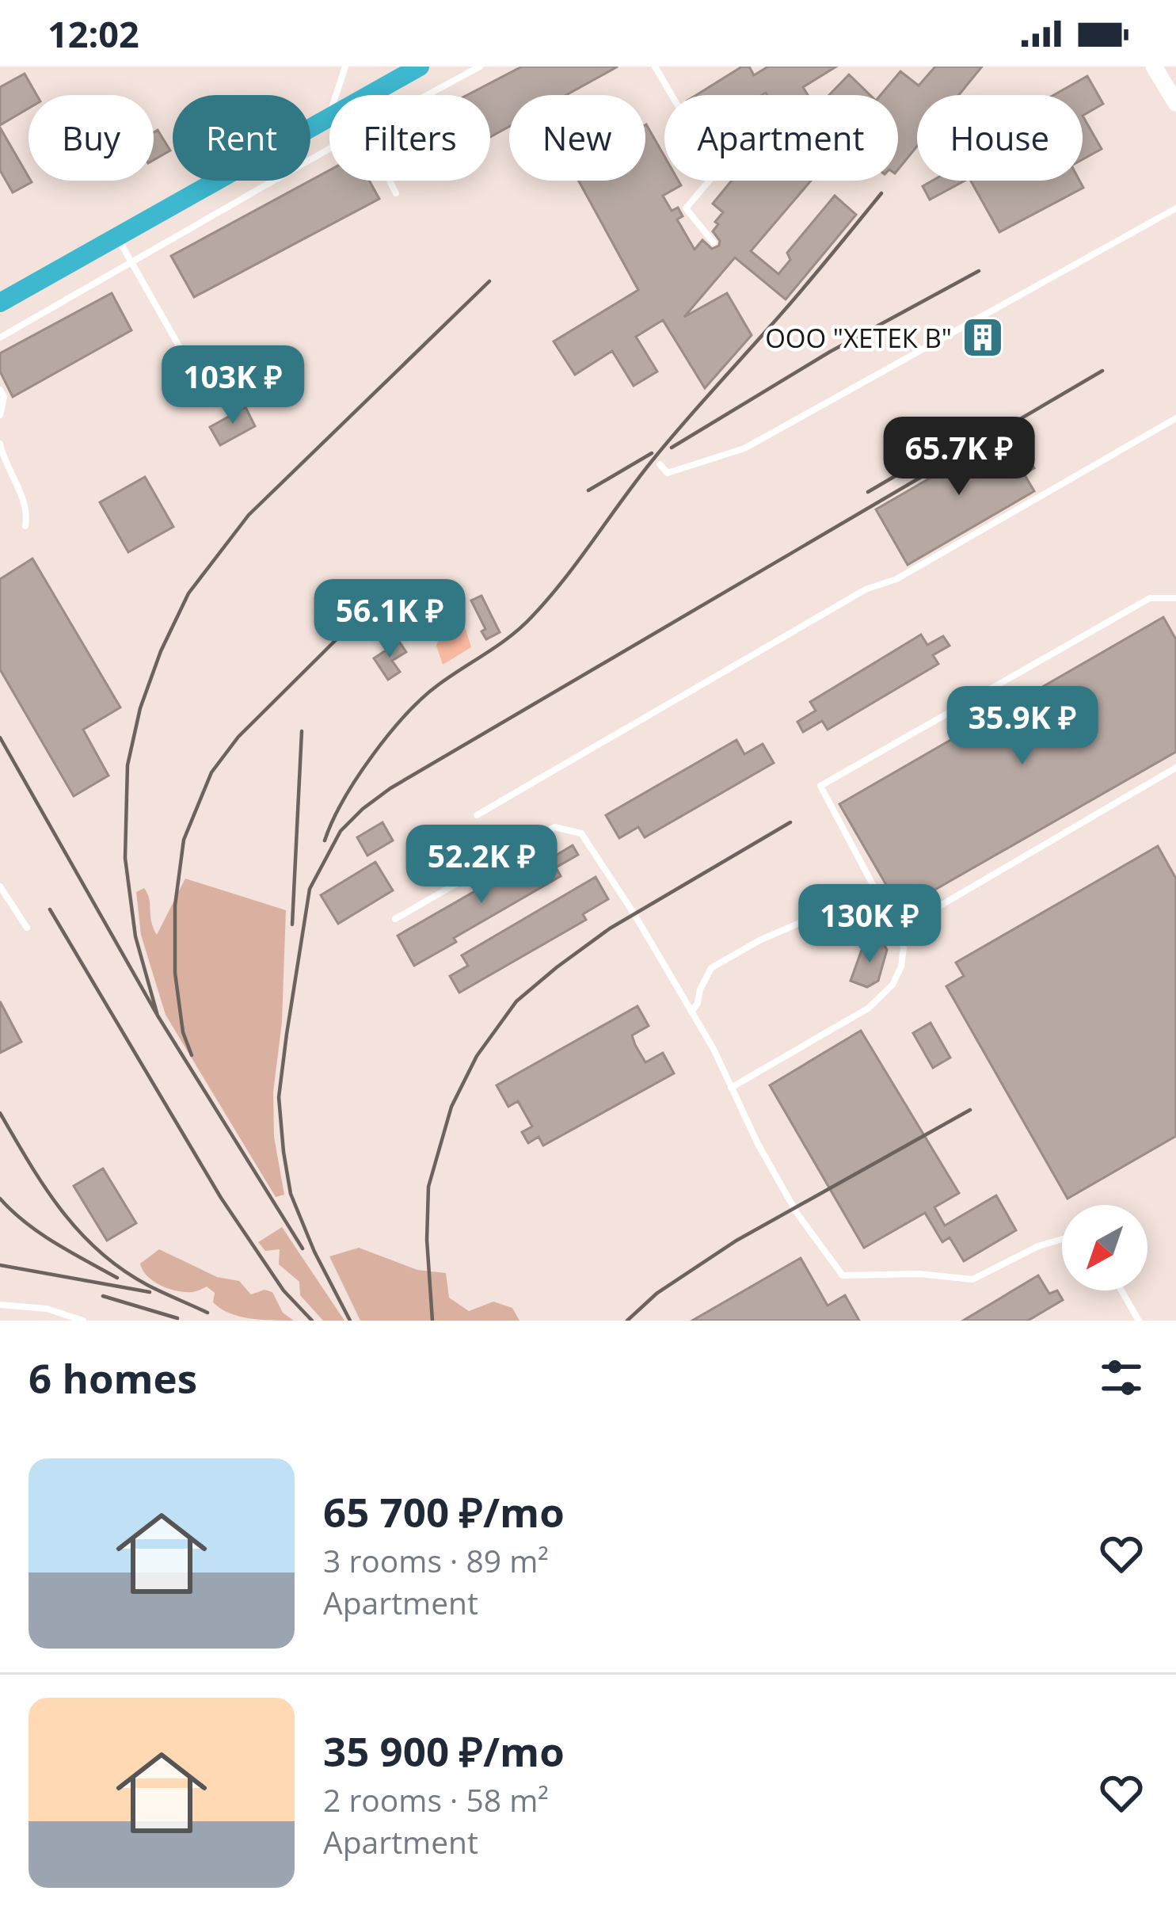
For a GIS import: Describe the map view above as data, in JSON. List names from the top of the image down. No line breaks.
{"places":{"building":["ООО \"ХЕТЕК В\""]},"north":"bottom left","page":{"status":"12:02","chip":["Buy","Rent","Filters","New","Apartment","House"],"price":["103K ₽","65.7K ₽","56.1K ₽","35.9K ₽","52.2K ₽","130K ₽"],"heading":"6 homes","list":[{"name":"65 700 ₽/mo","note":"3 rooms · 89 m² · Apartment"},{"name":"35 900 ₽/mo","note":"2 rooms · 58 m² · Apartment"}]}}
